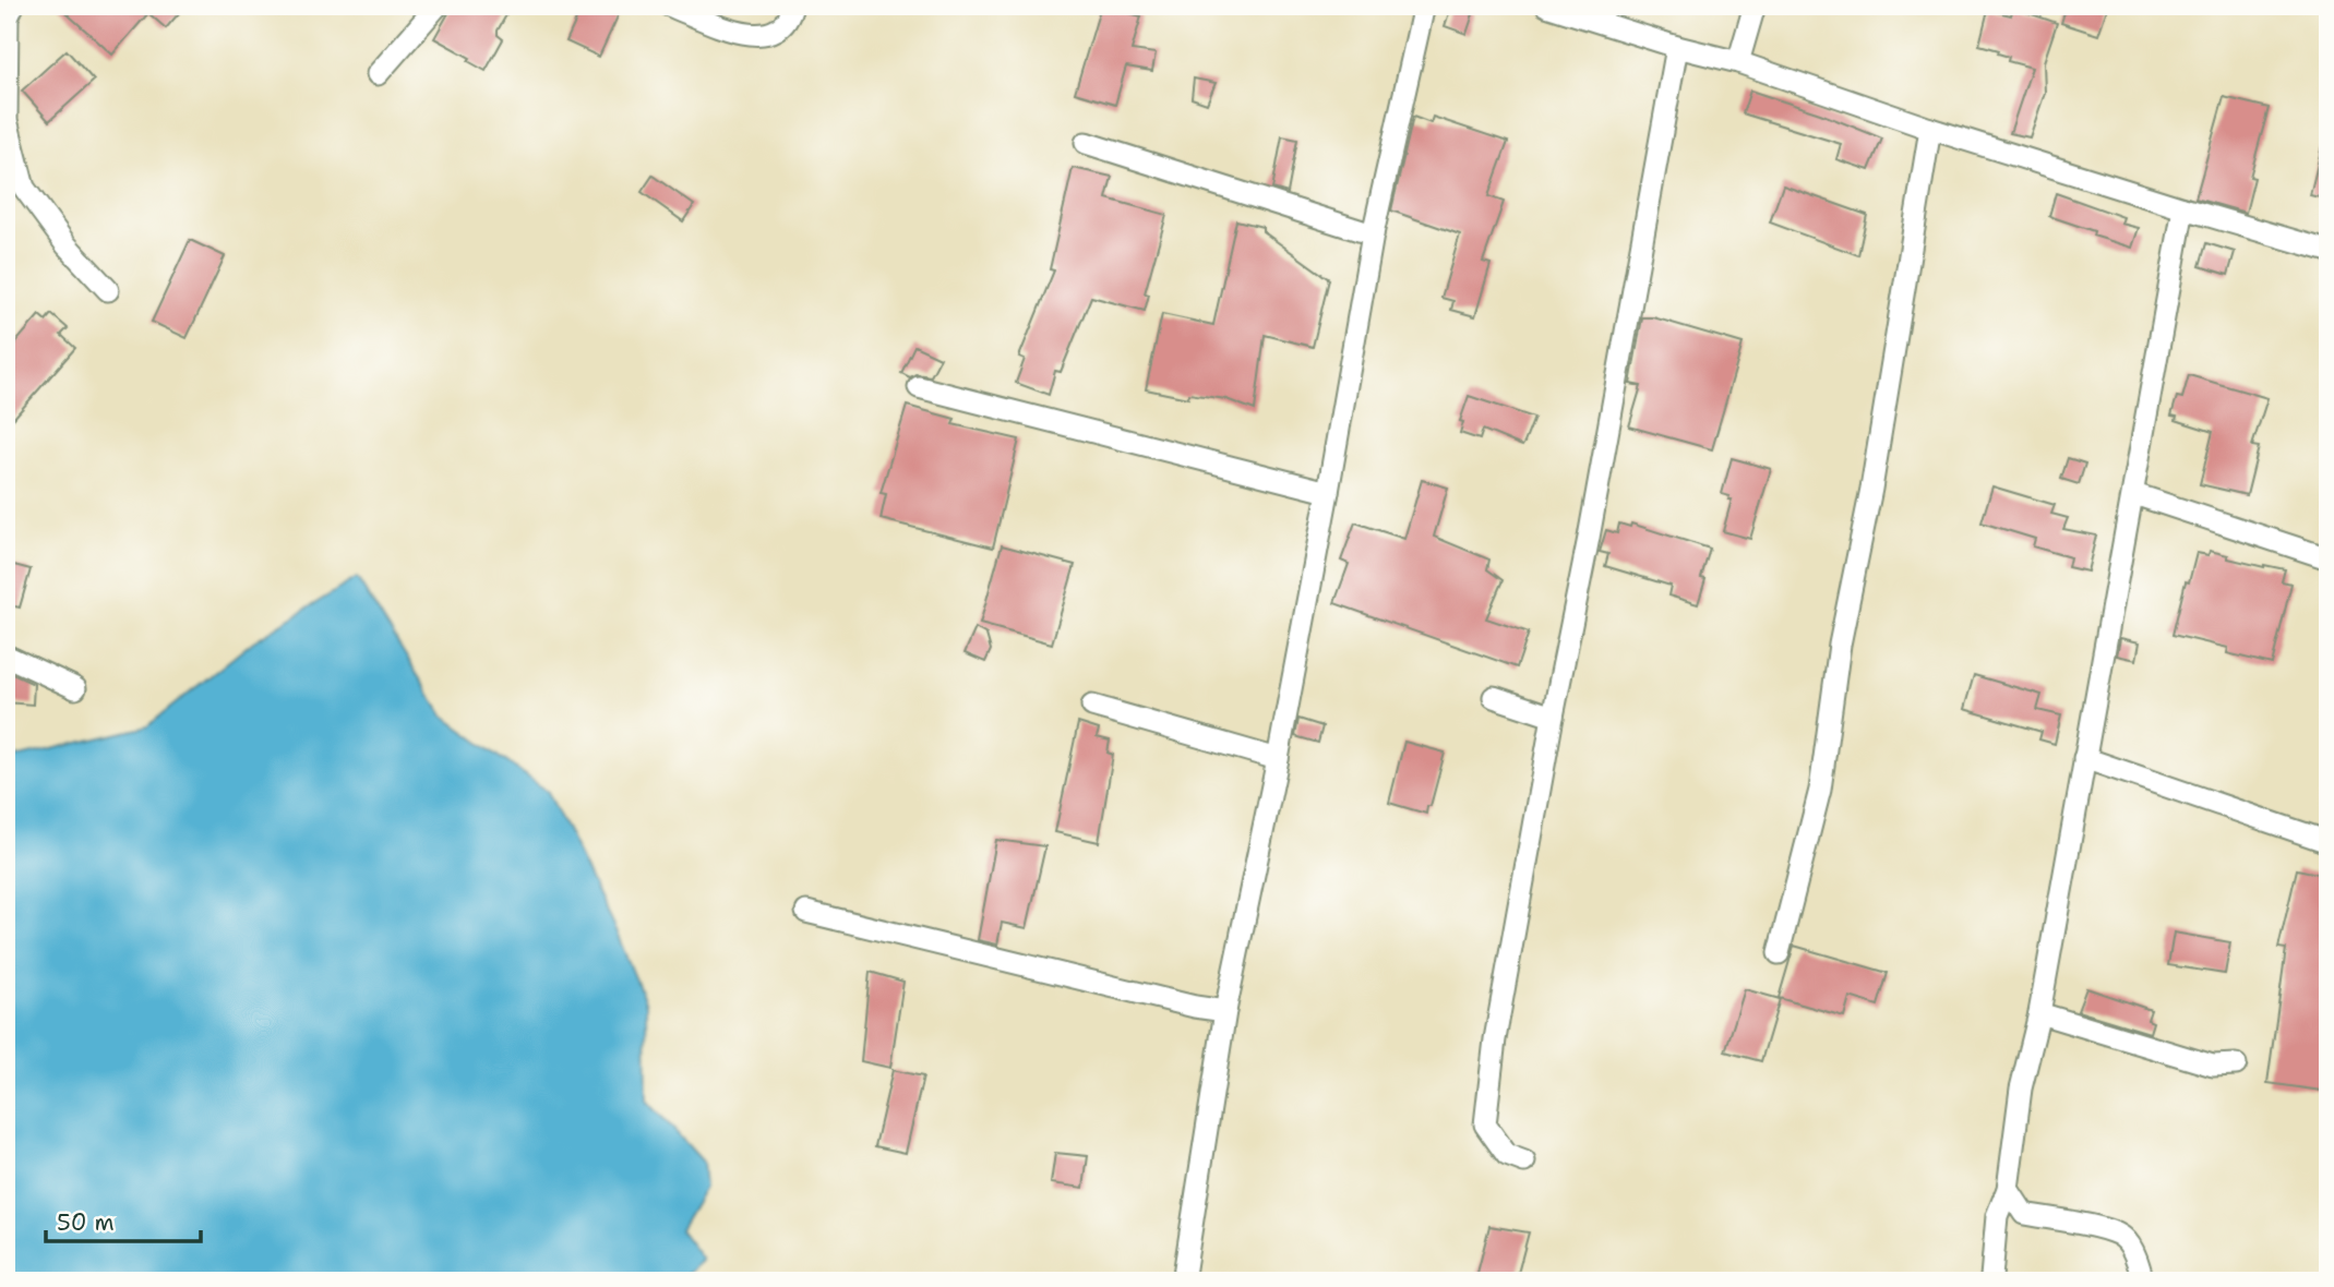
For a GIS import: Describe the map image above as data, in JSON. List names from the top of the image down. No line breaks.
{"scale_bar":"50 m"}
